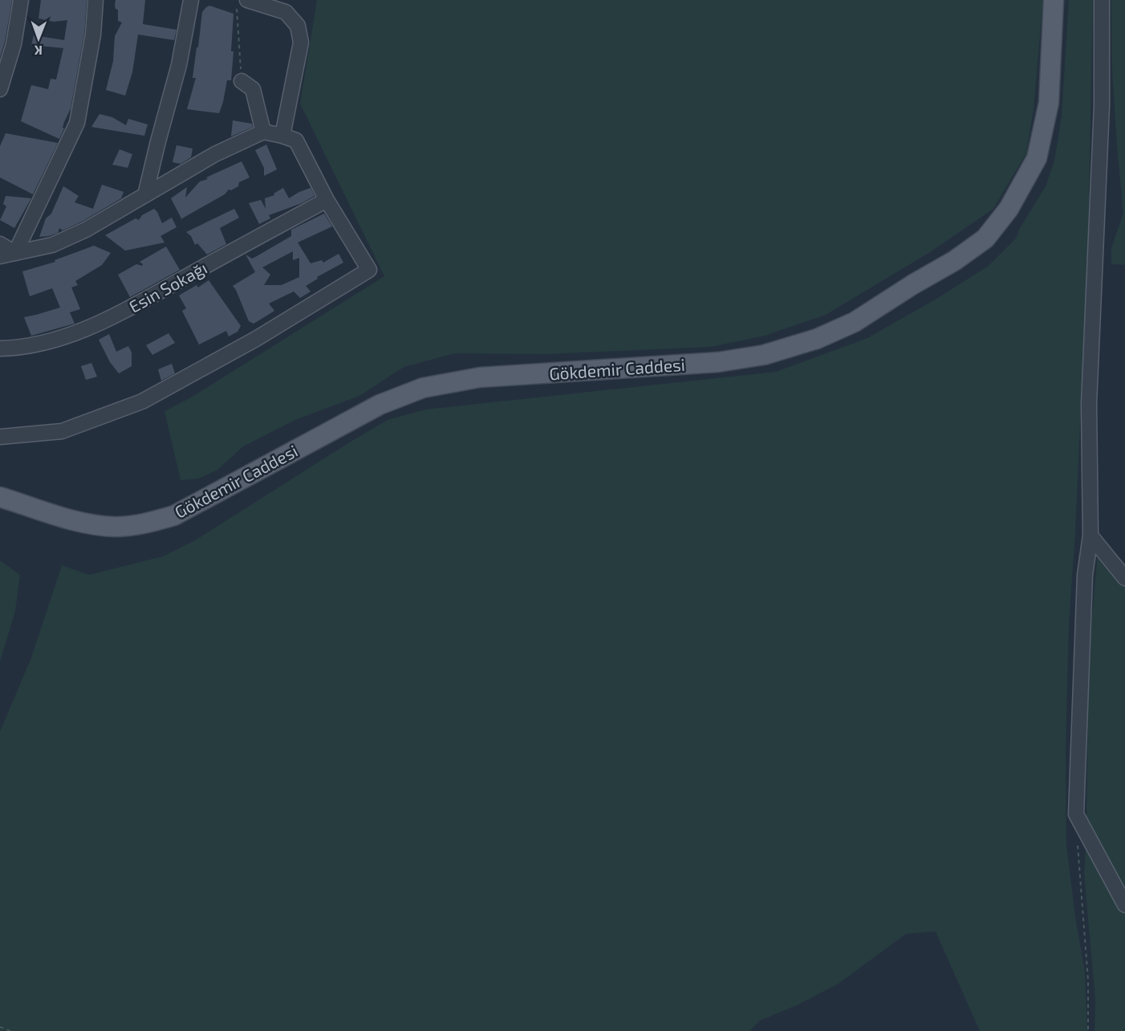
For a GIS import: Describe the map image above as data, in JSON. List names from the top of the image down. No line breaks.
{"streets":{"main road":["Gökdemir Caddesi"],"street":["Esin Sokağı"]},"north":"bottom"}
